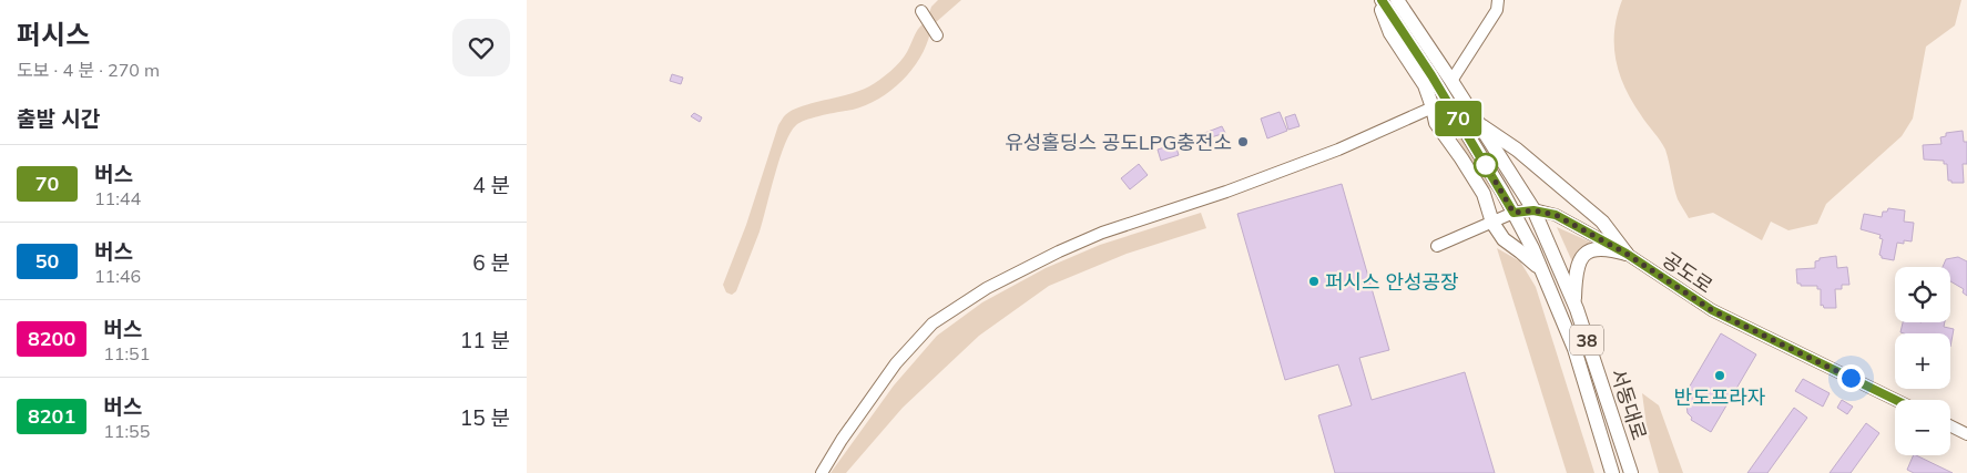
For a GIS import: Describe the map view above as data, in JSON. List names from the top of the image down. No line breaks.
{"streets":{"main road":["38","서동대로"],"street":["공도로"]},"crossings":[["공도로","서동대로"]],"places":["유성홀딩스 공도LPG충전소","퍼시스 안성공장","반도프라자"],"lines":["bus line 70"],"page":{"heading":[["퍼시스","도보 · 4 분 · 270 m"],"출발 시간"],"on_map":"70","list":[{"mark":"70","name":"버스","note":"11:44","value":"4 분"},{"mark":"50","name":"버스","note":"11:46","value":"6 분"},{"mark":"8200","name":"버스","note":"11:51","value":"11 분"},{"mark":"8201","name":"버스","note":"11:55","value":"15 분"}],"map_buttons":["+","−"]}}
